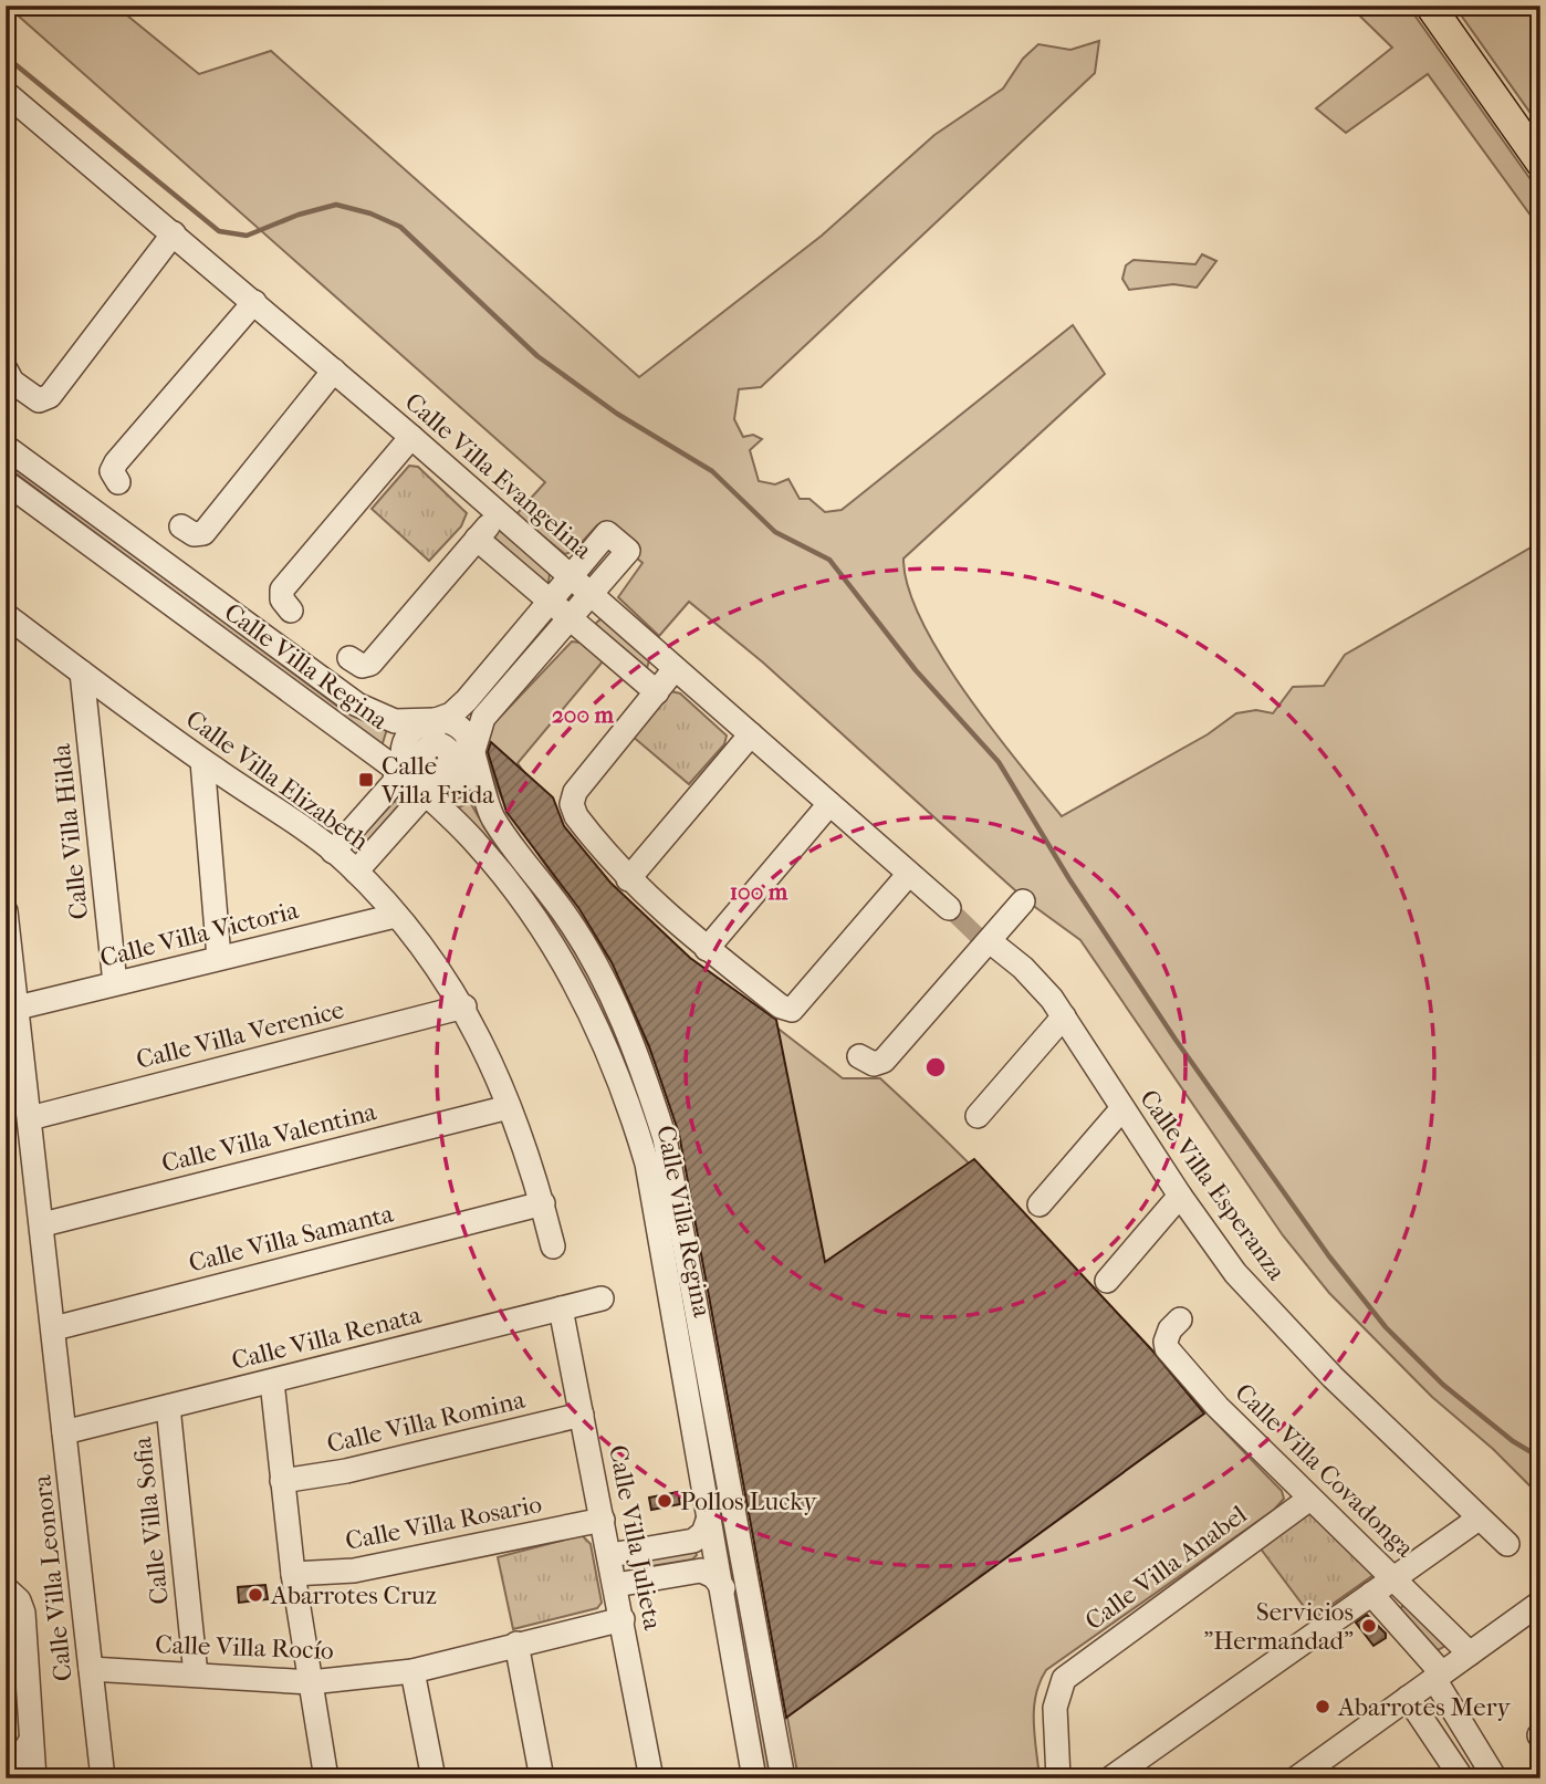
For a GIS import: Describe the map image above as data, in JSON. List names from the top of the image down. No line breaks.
{"streets":{"street":["Calle Villa Evangelina","Calle Villa Regina","Calle Villa Elizabeth","Calle Villa Hilda","Calle Villa Victoria","Calle Villa Verenice","Calle Villa Valentina","Calle Villa Esperanza","Calle Villa Samanta","Calle Villa Renata","Calle Villa Romina","Calle Villa Covadonga","Calle Villa Sofia","Calle Villa Rosario","Calle Villa Julieta","Calle Villa Anabel","Calle Villa Leonora","Calle Villa Rocío"]},"crossings":[["Calle Villa Elizabeth","Calle Villa Hilda"],["Calle Villa Elizabeth","Calle Villa Victoria"],["Calle Villa Elizabeth","Calle Villa Verenice"],["Calle Villa Elizabeth","Calle Villa Valentina"],["Calle Villa Elizabeth","Calle Villa Samanta"],["Calle Villa Hilda","Calle Villa Victoria"],["Calle Villa Victoria","Calle Villa Leonora"],["Calle Villa Verenice","Calle Villa Leonora"],["Calle Villa Valentina","Calle Villa Leonora"],["Calle Villa Samanta","Calle Villa Leonora"],["Calle Villa Renata","Calle Villa Sofia"],["Calle Villa Renata","Calle Villa Julieta"],["Calle Villa Renata","Calle Villa Leonora"],["Calle Villa Romina","Calle Villa Julieta"],["Calle Villa Covadonga","Calle Villa Anabel"],["Calle Villa Sofia","Calle Villa Rocío"],["Calle Villa Rosario","Calle Villa Julieta"],["Calle Villa Julieta","Calle Villa Rocío"],["Calle Villa Leonora","Calle Villa Rocío"]],"places":{"transit":["Calle Villa Frida"],"other":["Pollos Lucky","Abarrotes Cruz","Servicios \"Hermandad\"","Abarrotes Mery"]},"rings":["200 m","100 m"]}
